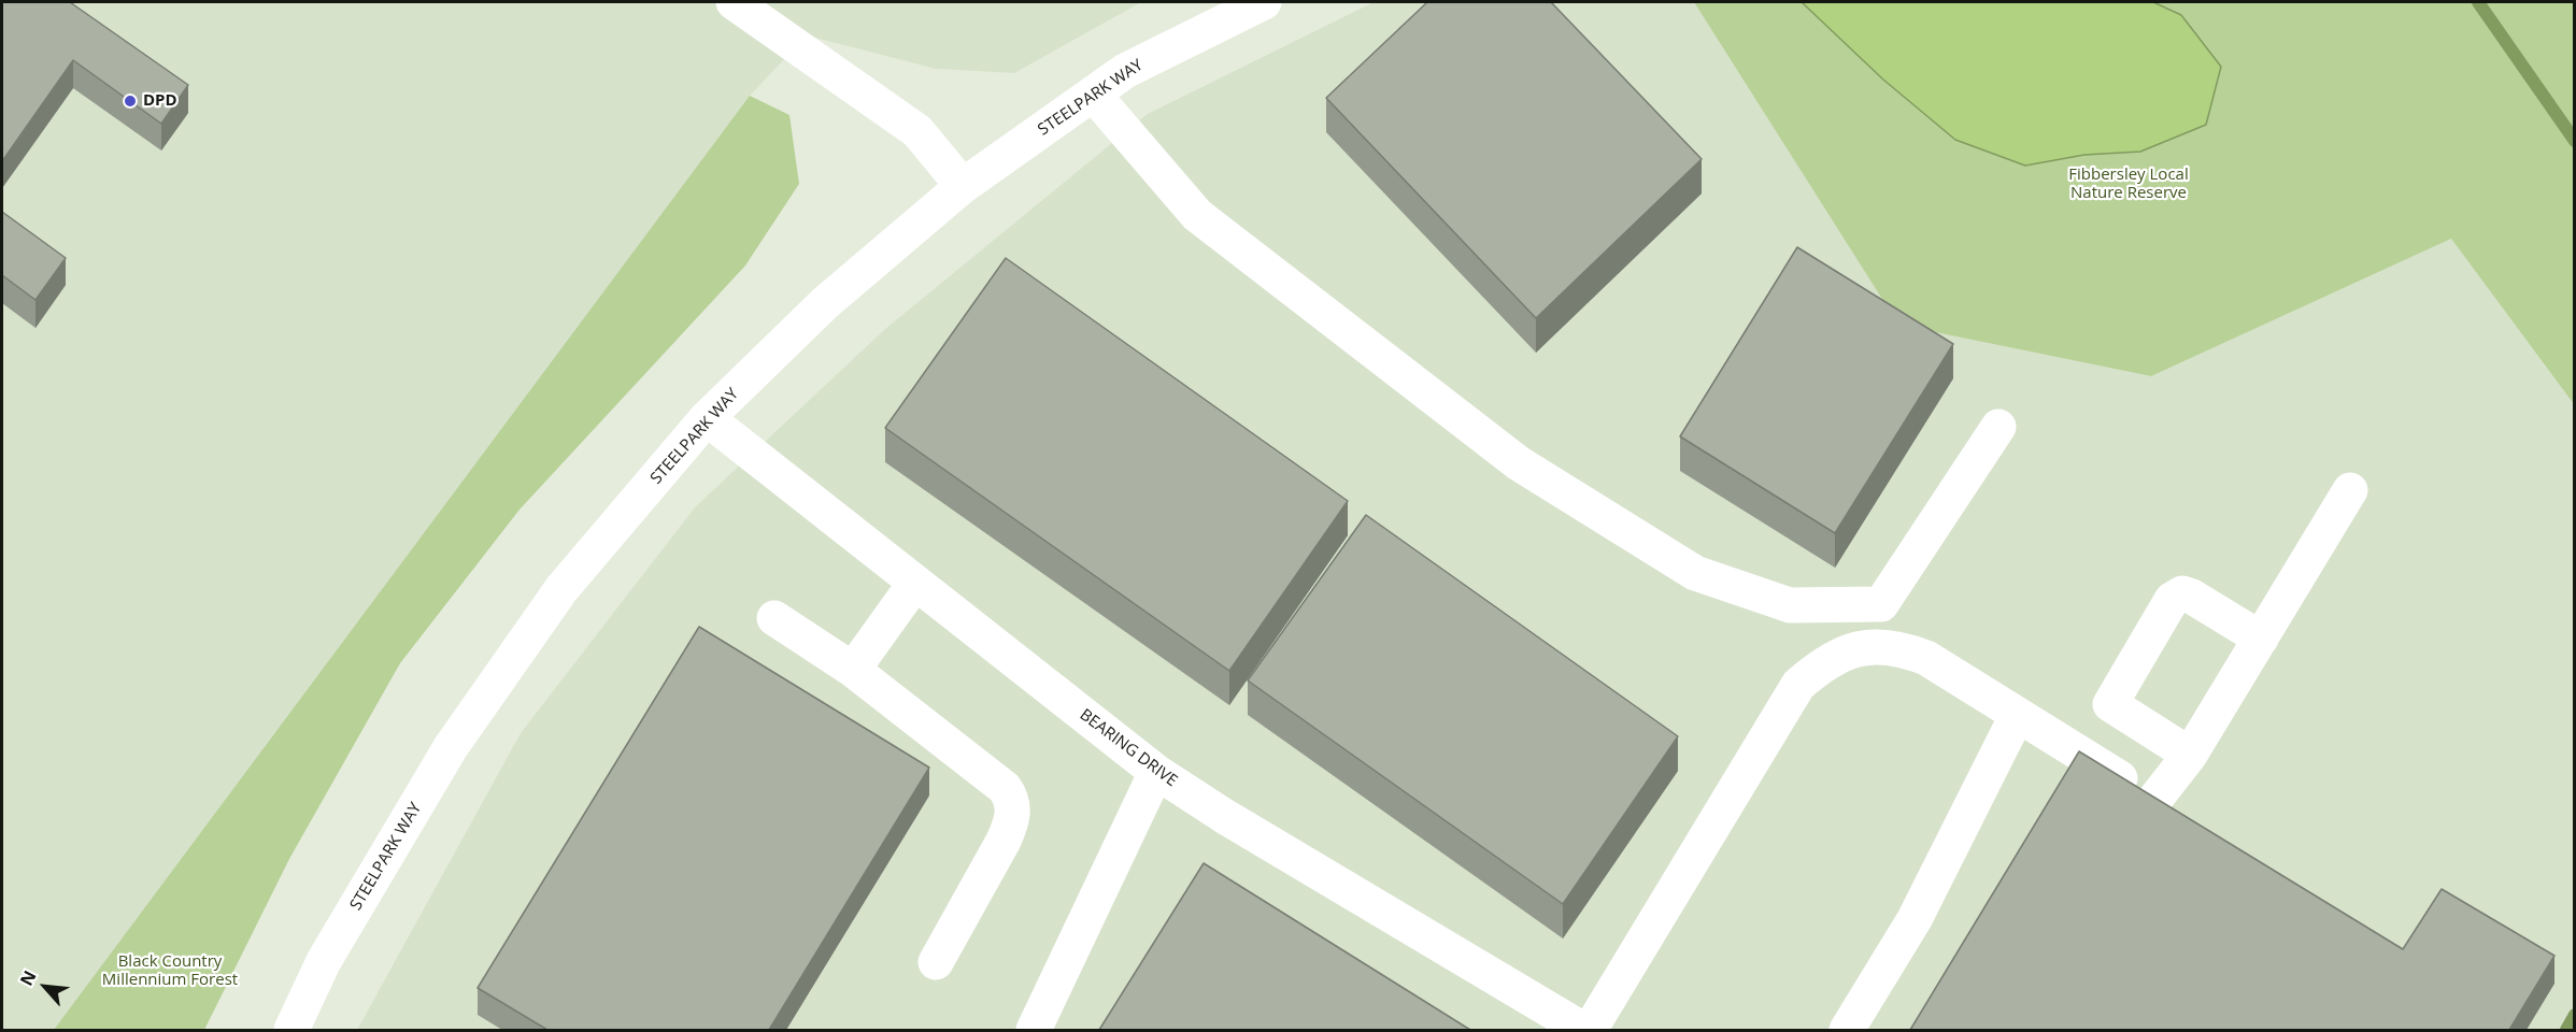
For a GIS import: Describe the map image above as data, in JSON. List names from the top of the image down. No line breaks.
{"streets":{"street":["STEELPARK WAY","BEARING DRIVE"]},"crossings":[["STEELPARK WAY","BEARING DRIVE"]],"parks":["Fibbersley Local Nature Reserve","Black Country Millennium Forest"],"places":["DPD"],"north":"top left"}
